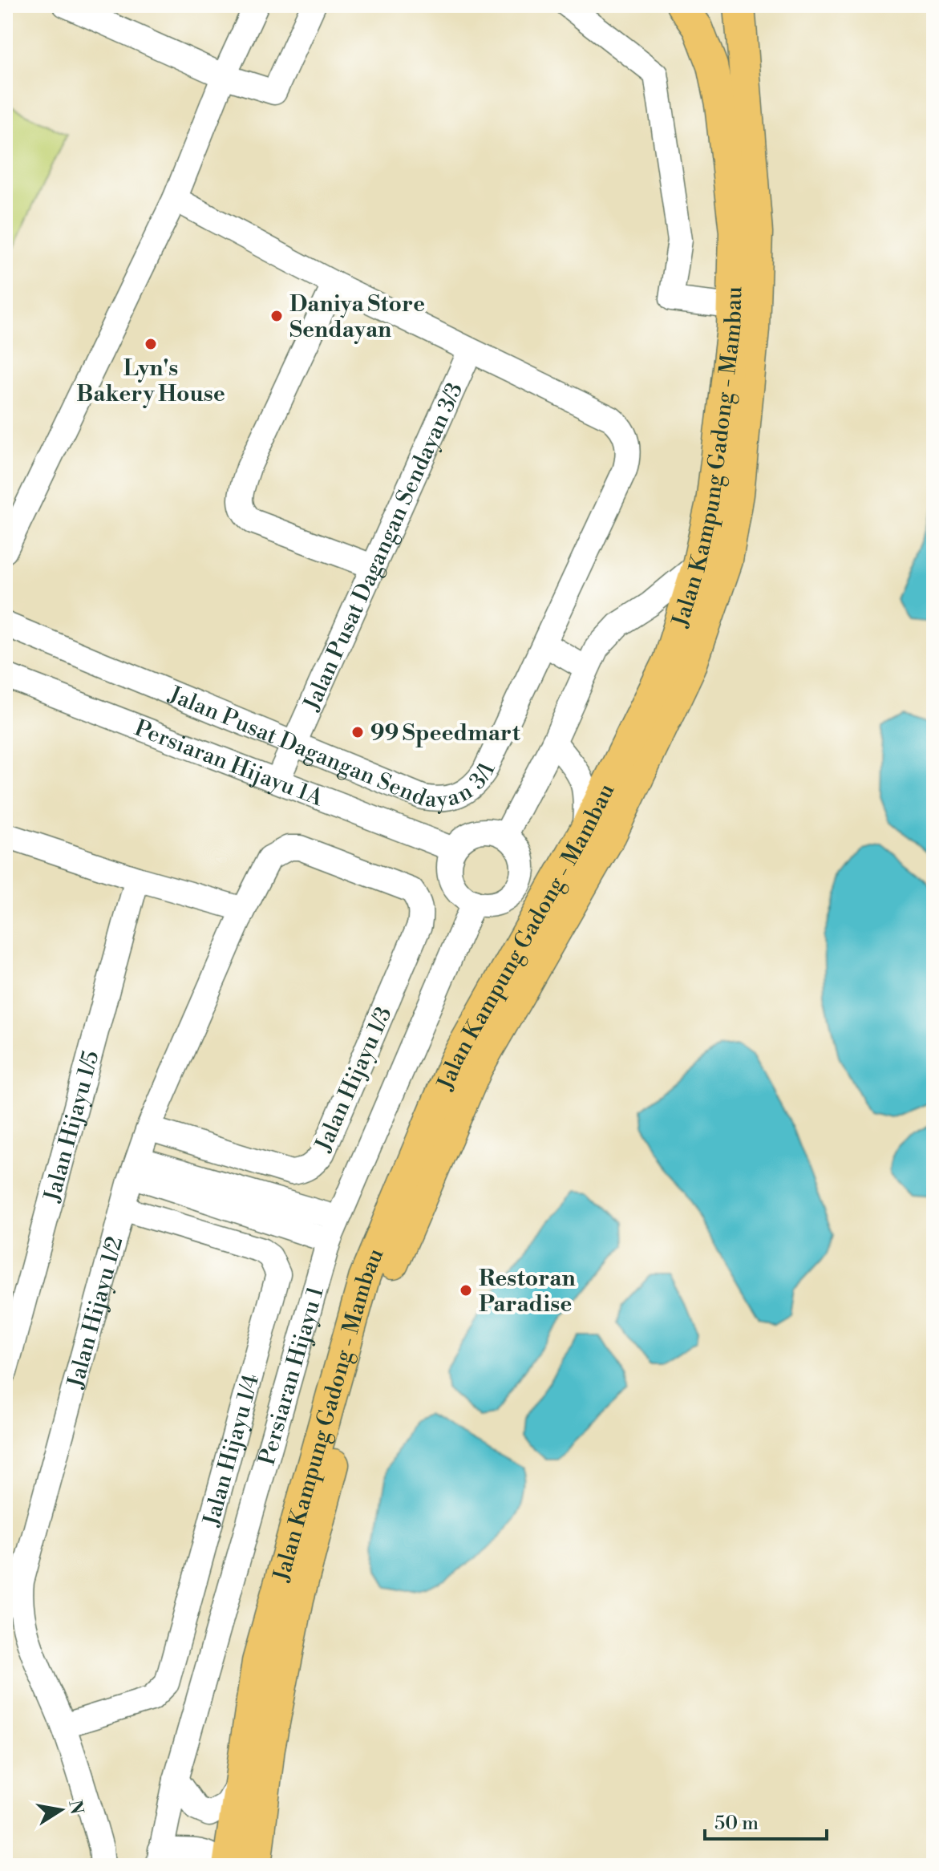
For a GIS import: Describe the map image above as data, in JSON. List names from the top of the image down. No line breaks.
{"streets":{"main road":["Jalan Kampung Gadong - Mambau"],"street":["Jalan Pusat Dagangan Sendayan 3/3","Jalan Pusat Dagangan Sendayan 3/1","Persiaran Hijayu 1A","Jalan Hijayu 1/3","Jalan Hijayu 1/5","Jalan Hijayu 1/2","Persiaran Hijayu 1","Jalan Hijayu 1/4"]},"crossings":[["Jalan Pusat Dagangan Sendayan 3/3","Jalan Pusat Dagangan Sendayan 3/1"],["Jalan Pusat Dagangan Sendayan 3/3","Persiaran Hijayu 1A"],["Persiaran Hijayu 1A","Persiaran Hijayu 1"],["Jalan Hijayu 1/3","Jalan Hijayu 1/2"],["Jalan Hijayu 1/2","Jalan Hijayu 1/4"]],"places":["Daniya Store Sendayan","Lyn's Bakery House","99 Speedmart","Restoran Paradise"],"scale_bar":"50 m","north":"right"}
